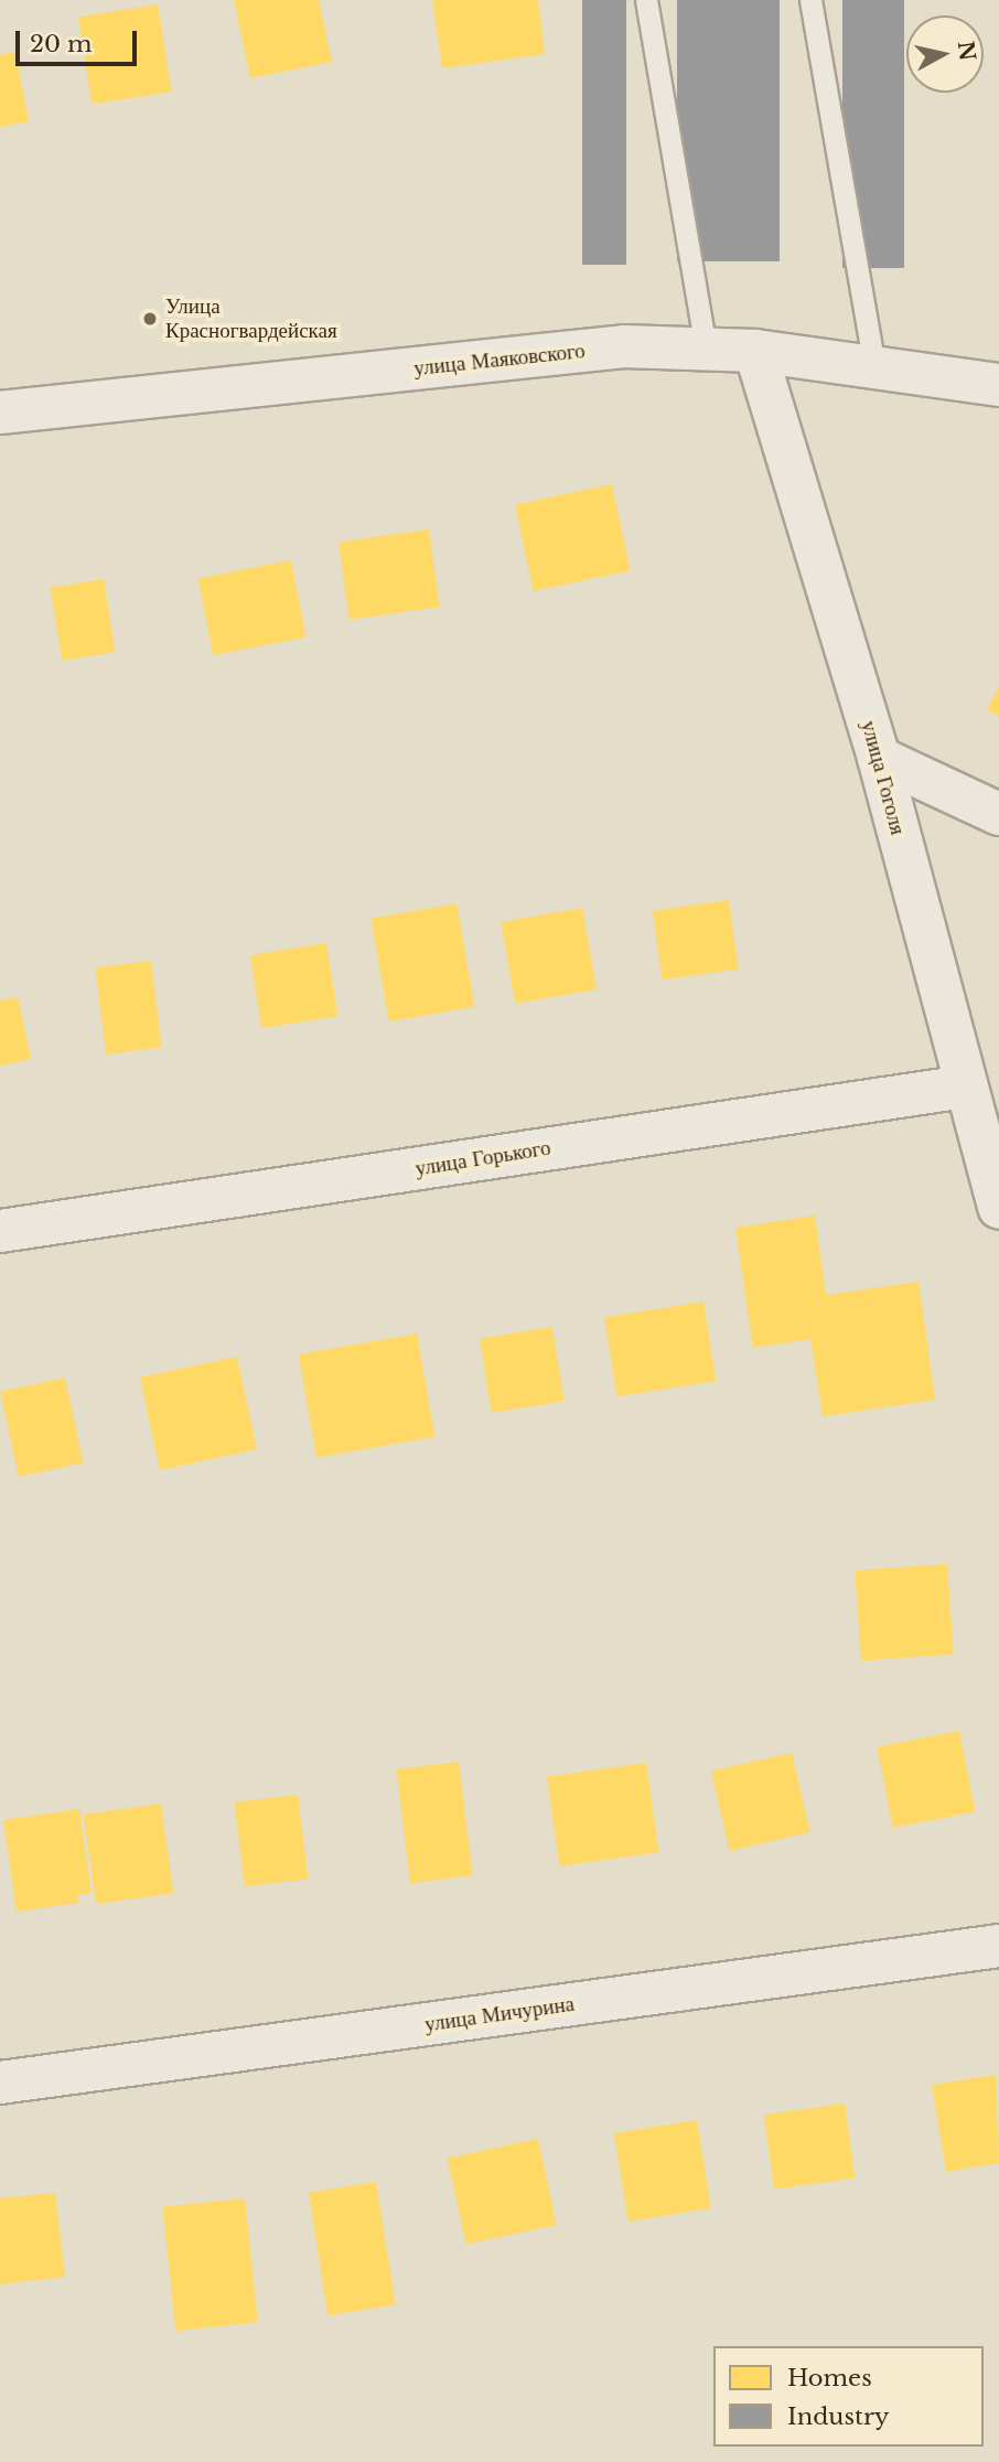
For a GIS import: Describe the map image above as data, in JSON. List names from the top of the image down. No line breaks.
{"streets":{"street":["улица Маяковского","улица Гоголя","улица Горького","улица Мичурина"]},"crossings":[["улица Маяковского","улица Гоголя"],["улица Гоголя","улица Горького"]],"places":["Улица Красногвардейская"],"legend":["Homes","Industry"],"scale_bar":"20 m","north":"right"}
